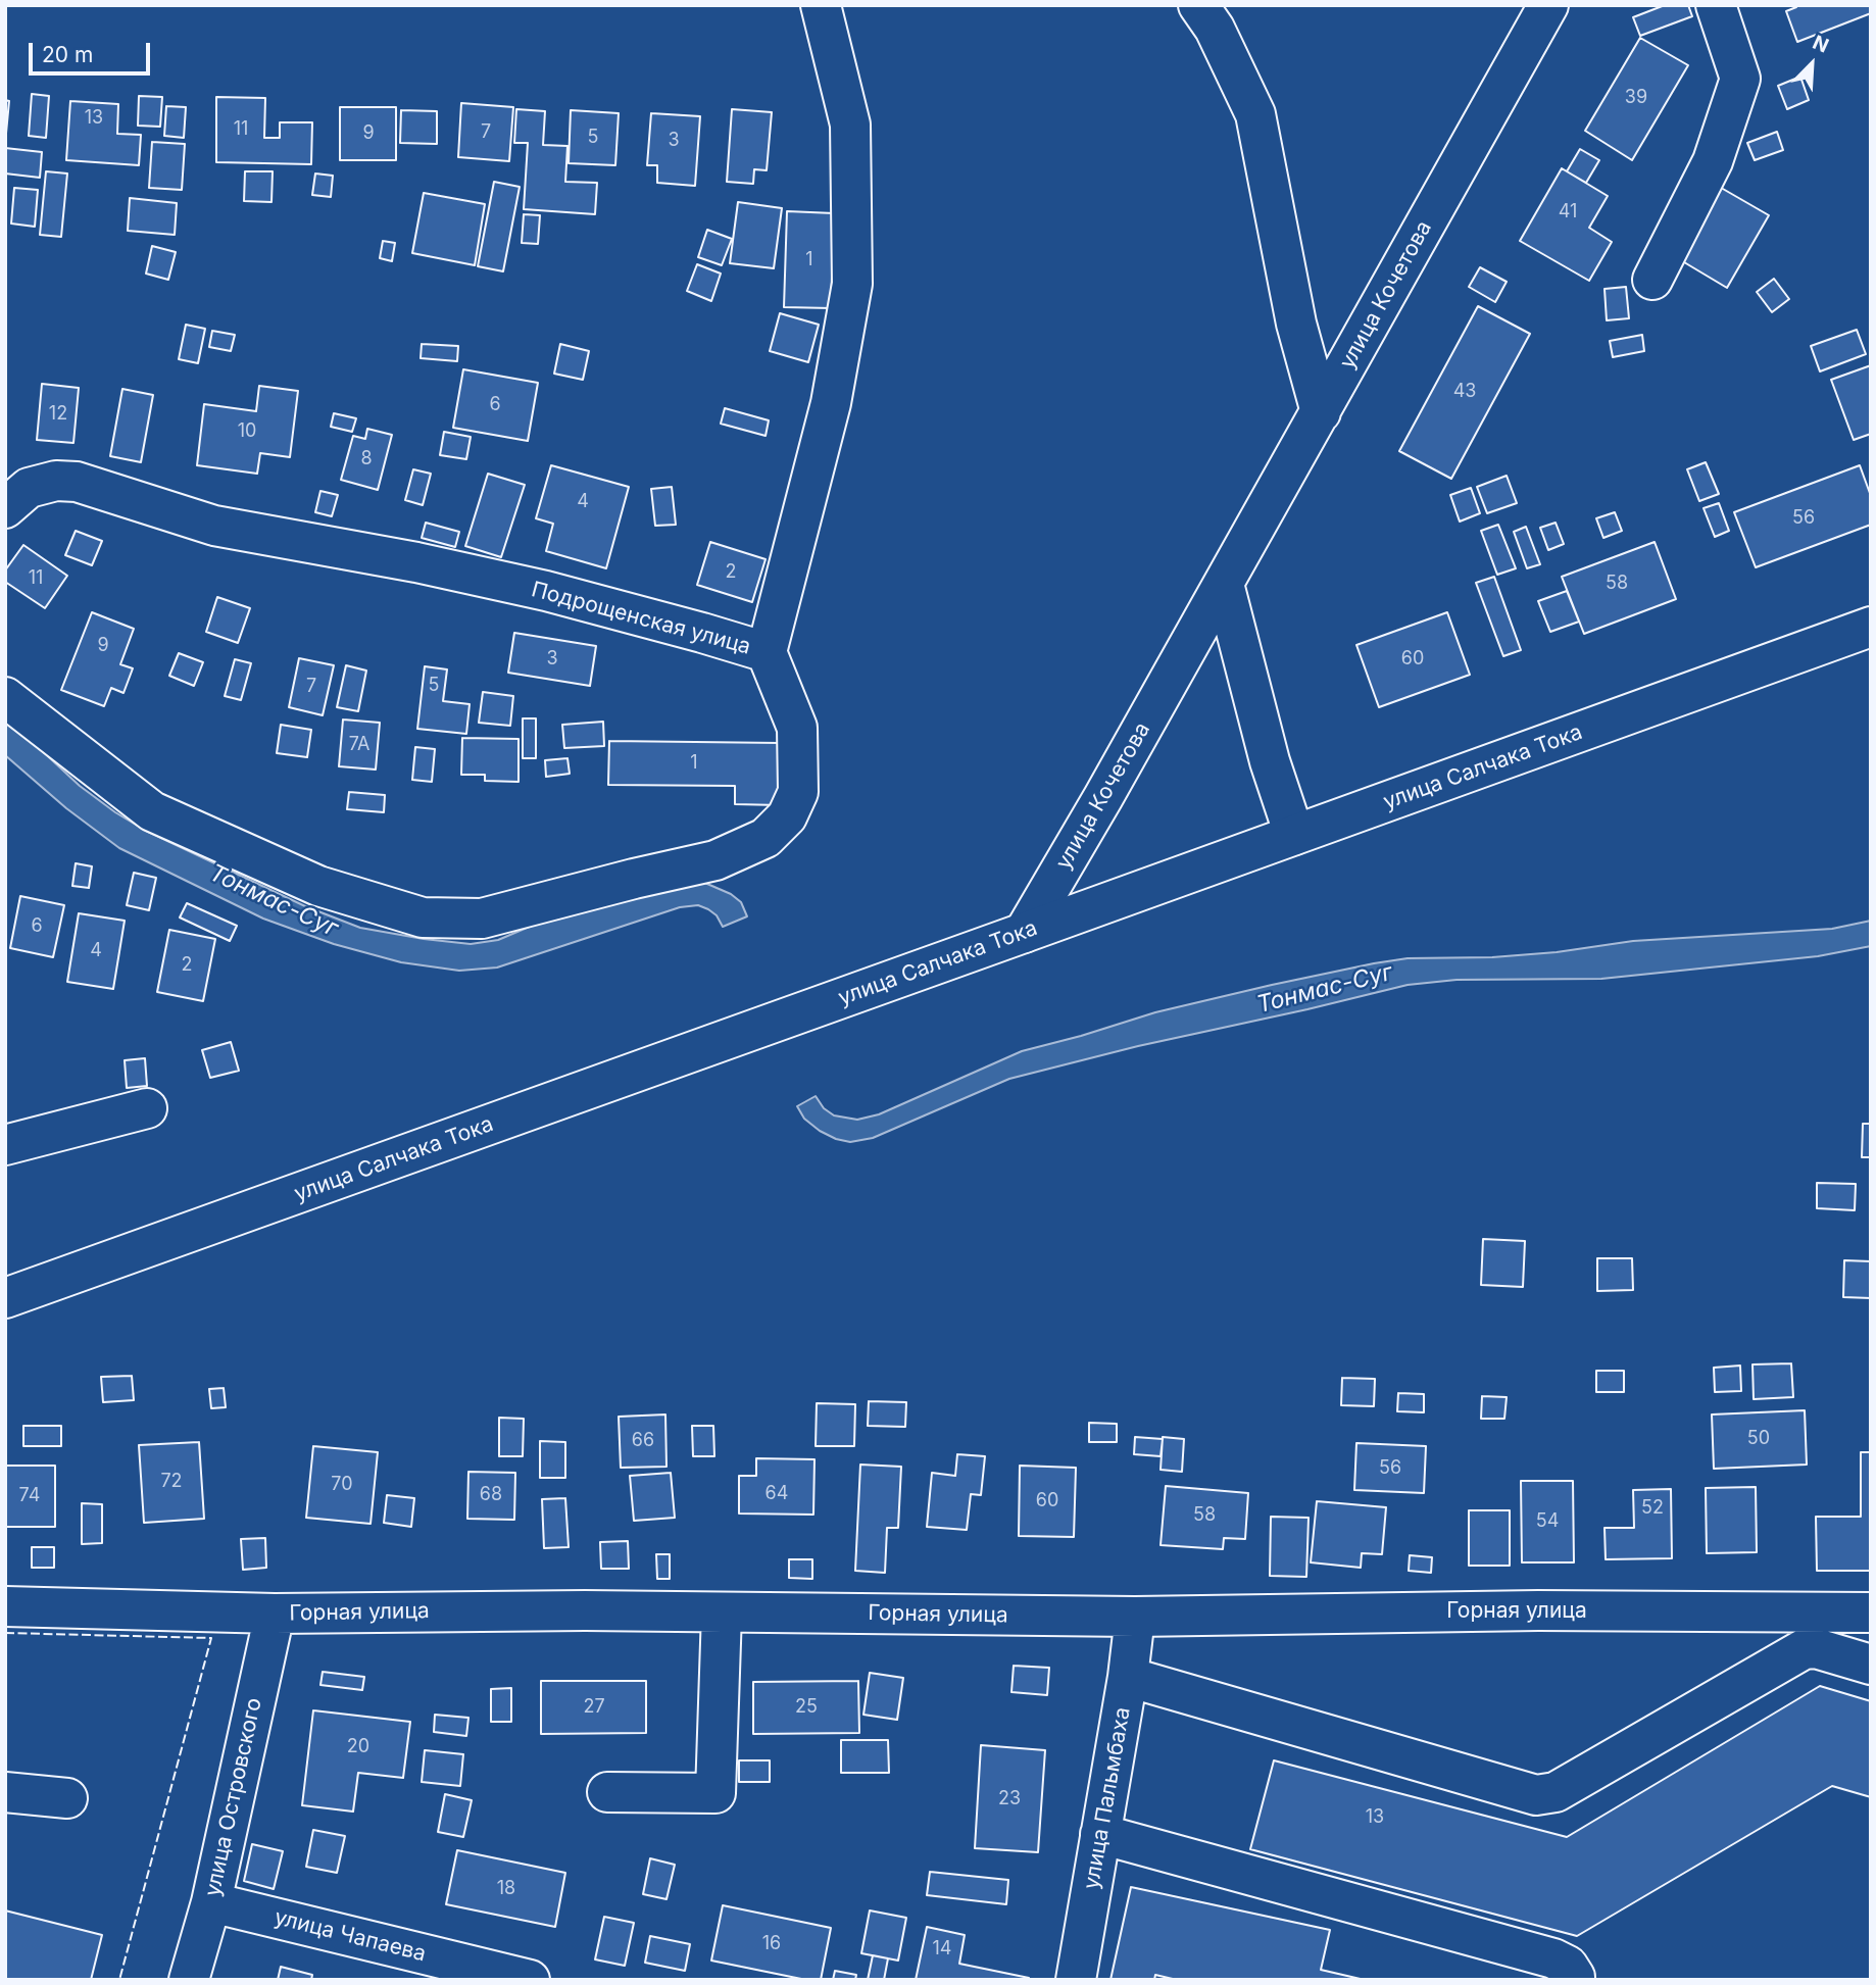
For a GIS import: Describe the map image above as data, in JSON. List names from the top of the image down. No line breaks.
{"streets":{"street":["улица Кочетова","Подрощенская улица","улица Салчака Тока","Горная улица","улица Островского","улица Пальмбаха","улица Чапаева"]},"crossings":[["улица Кочетова","улица Салчака Тока"],["Горная улица","улица Островского"],["Горная улица","улица Пальмбаха"],["улица Островского","улица Чапаева"]],"water":["Тонмас-Суг"],"house_numbers":["39","13","11","7","9","5","3","41","1","43","6","12","10","8","4","56","2","11","58","9","3","60","5","7","7А","1","6","4","2","50","66","56","72","70","64","68","74","60","52","58","54","27","25","20","23","13","18","16","14"],"scale_bar":"20 m","north":"top right"}
